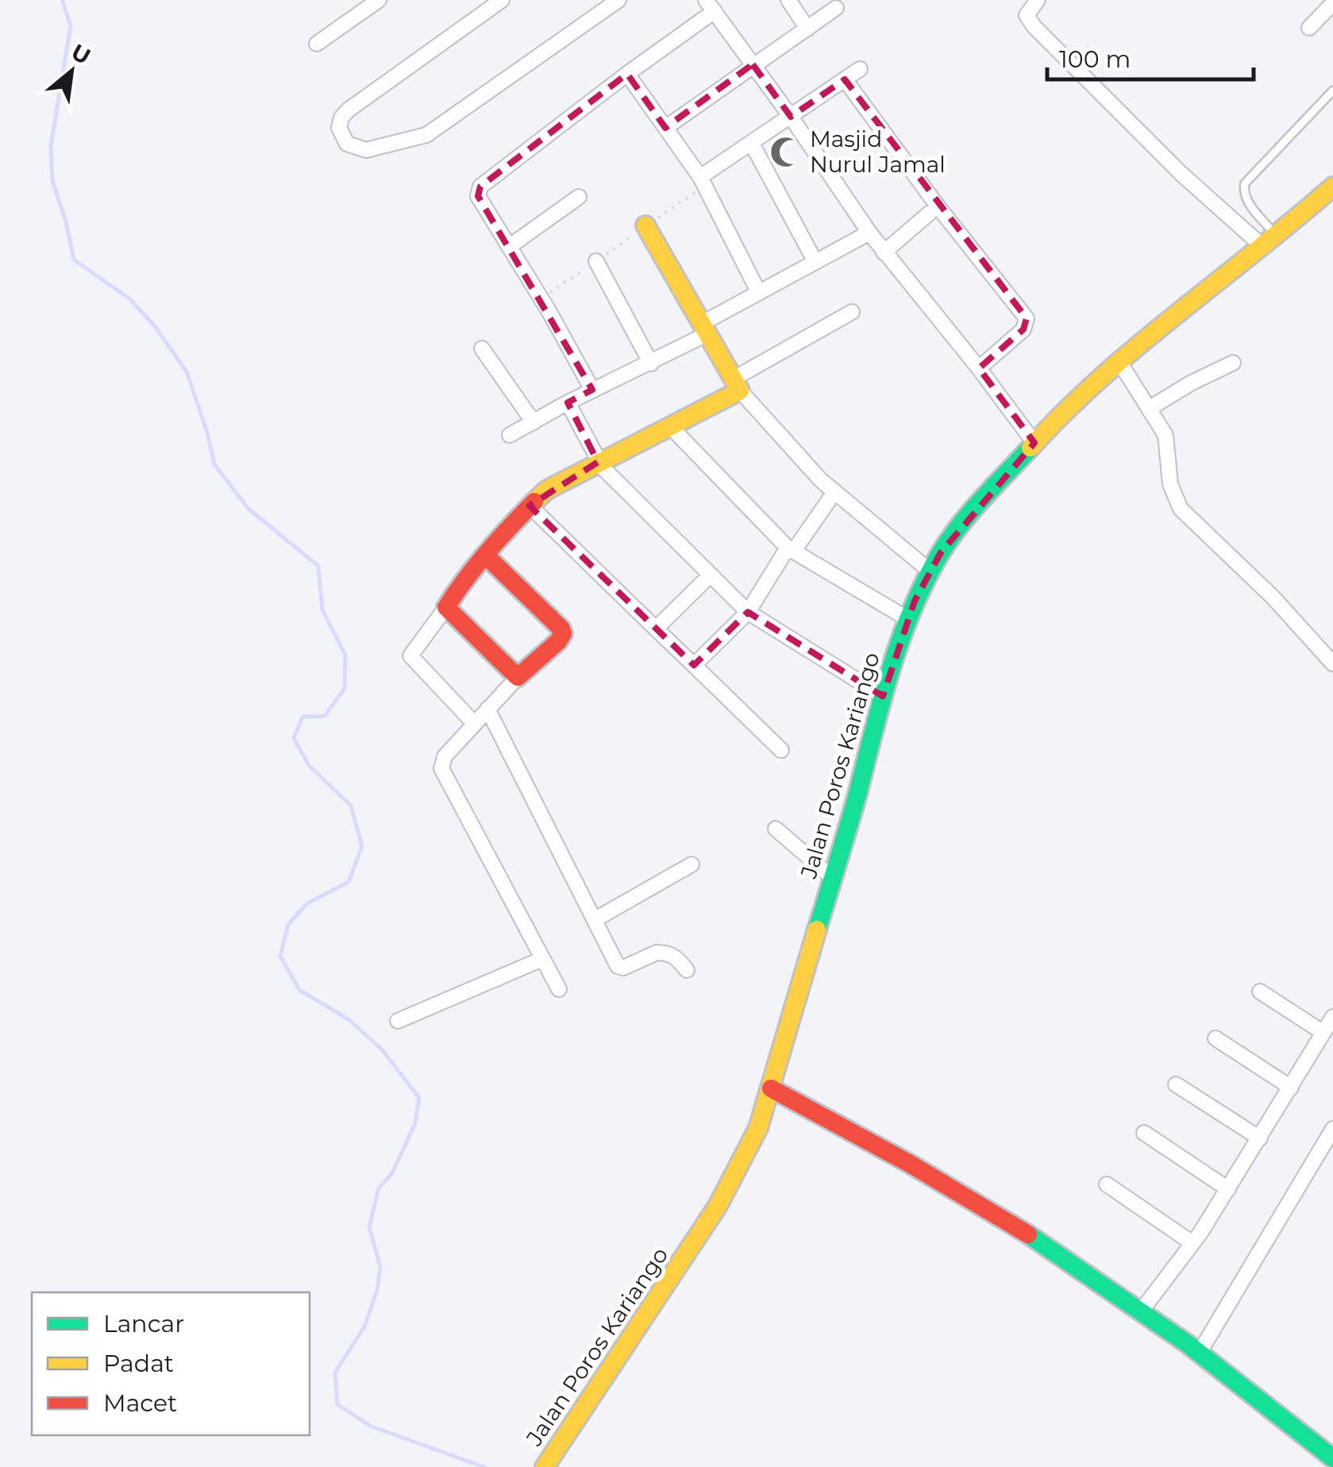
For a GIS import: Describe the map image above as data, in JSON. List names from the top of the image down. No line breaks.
{"streets":{"main road":["Jalan Poros Kariango"]},"places":{"mosque":["Masjid Nurul Jamal"]},"legend":["Lancar","Padat","Macet"],"scale_bar":"100 m","north":"top right"}
